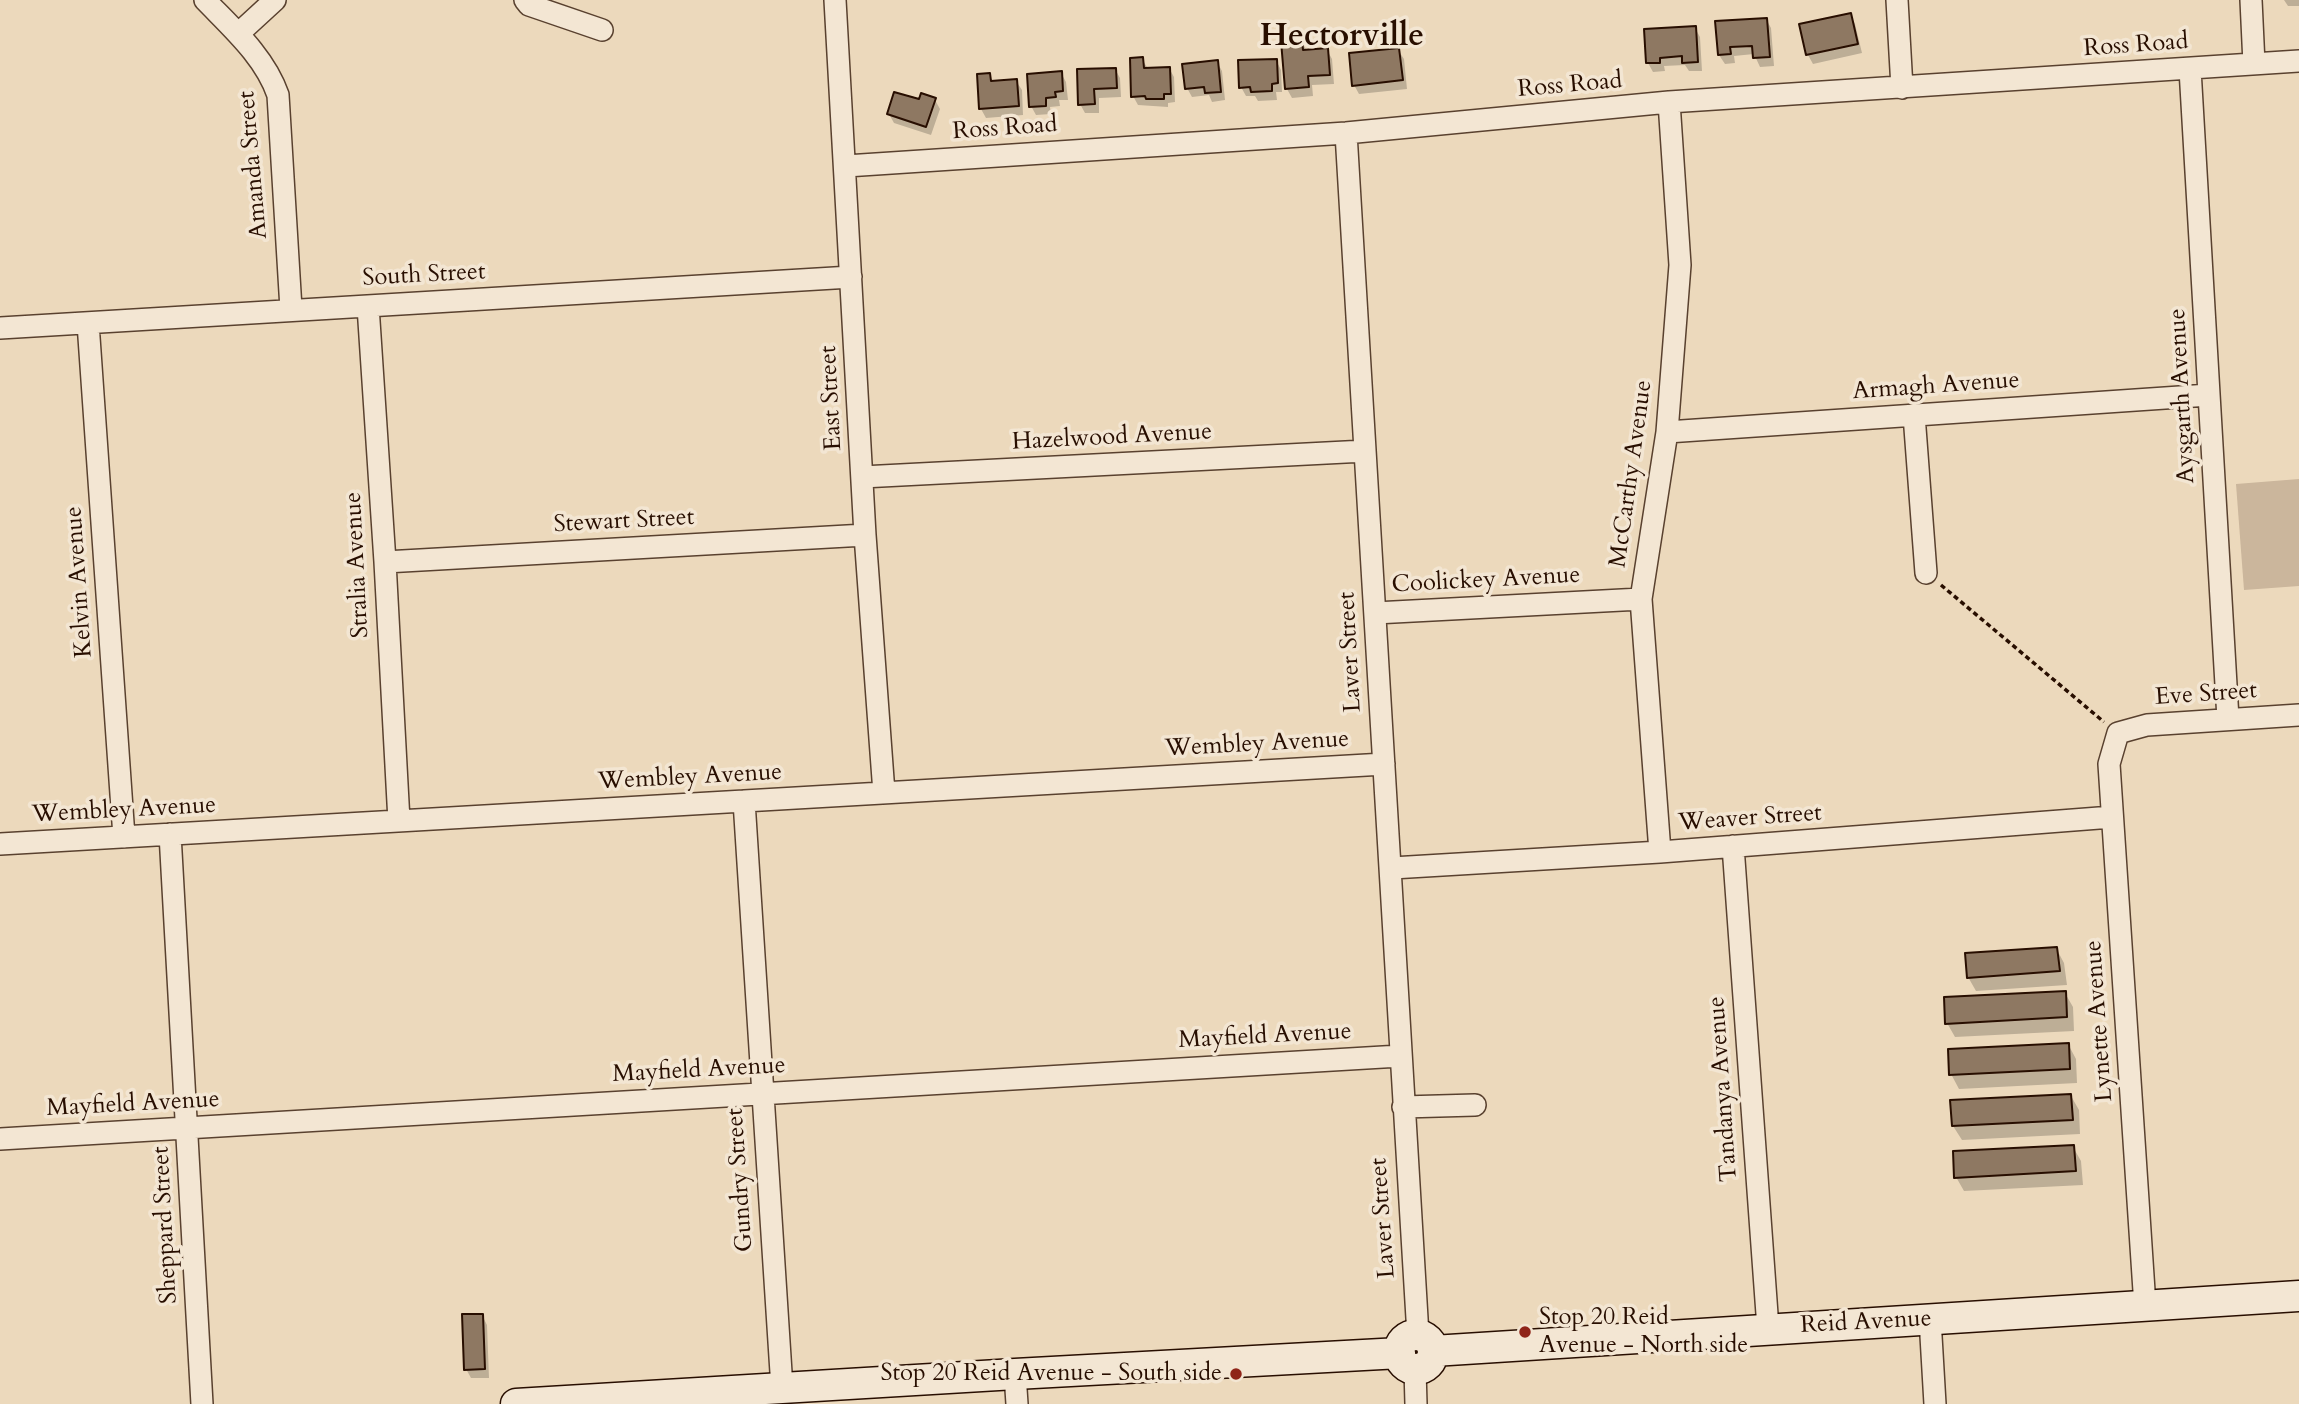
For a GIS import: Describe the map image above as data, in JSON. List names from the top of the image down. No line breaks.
{"streets":{"street":["Ross Road","Amanda Street","South Street","Armagh Avenue","Aysgarth Avenue","East Street","Hazelwood Avenue","McCarthy Avenue","Stewart Street","Stralia Avenue","Coolickey Avenue","Kelvin Avenue","Laver Street","Eve Street","Wembley Avenue","Weaver Street","Lynette Avenue","Mayfield Avenue","Tandanya Avenue","Gundry Street","Sheppard Street","Reid Avenue"]},"crossings":[["Ross Road","Aysgarth Avenue"],["Ross Road","East Street"],["Ross Road","McCarthy Avenue"],["Ross Road","Laver Street"],["Amanda Street","South Street"],["South Street","East Street"],["South Street","Stralia Avenue"],["South Street","Kelvin Avenue"],["Armagh Avenue","Aysgarth Avenue"],["Armagh Avenue","McCarthy Avenue"],["Aysgarth Avenue","Eve Street"],["East Street","Hazelwood Avenue"],["East Street","Stewart Street"],["East Street","Wembley Avenue"],["Hazelwood Avenue","Laver Street"],["McCarthy Avenue","Coolickey Avenue"],["McCarthy Avenue","Weaver Street"],["Stewart Street","Stralia Avenue"],["Stralia Avenue","Wembley Avenue"],["Coolickey Avenue","Laver Street"],["Kelvin Avenue","Wembley Avenue"],["Laver Street","Wembley Avenue"],["Laver Street","Weaver Street"],["Laver Street","Mayfield Avenue"],["Laver Street","Reid Avenue"],["Eve Street","Lynette Avenue"],["Wembley Avenue","Gundry Street"],["Wembley Avenue","Sheppard Street"],["Weaver Street","Lynette Avenue"],["Weaver Street","Tandanya Avenue"],["Lynette Avenue","Reid Avenue"],["Mayfield Avenue","Gundry Street"],["Mayfield Avenue","Sheppard Street"],["Tandanya Avenue","Reid Avenue"],["Gundry Street","Reid Avenue"]],"districts":["Hectorville"],"places":["Stop 20 Reid Avenue - North side","Stop 20 Reid Avenue - South side"]}
